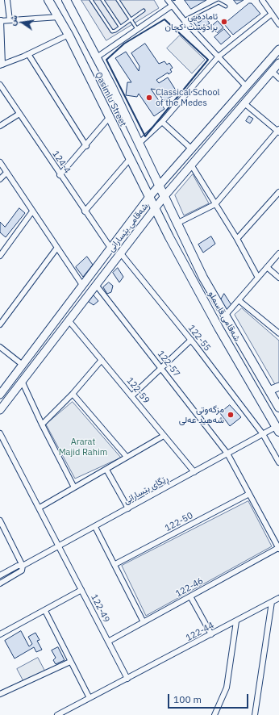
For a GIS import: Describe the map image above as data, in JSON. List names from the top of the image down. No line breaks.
{"streets":{"main road":["Qasimlu Street","شەقامی بێسارانی","شەقامی قاسملو"],"street":["124-4","122-55","122-57","122-59","ڕێگای بێسارانی","122-50","122-46","122-49","122-44"]},"crossings":[["Qasimlu Street","شەقامی بێسارانی"],["Qasimlu Street","شەقامی قاسملو"],["124-4","شەقامی بێسارانی"],["شەقامی بێسارانی","شەقامی قاسملو"],["شەقامی بێسارانی","122-55"],["شەقامی بێسارانی","122-57"],["شەقامی بێسارانی","122-59"],["شەقامی قاسملو","ڕێگای بێسارانی"],["122-55","ڕێگای بێسارانی"],["122-57","ڕێگای بێسارانی"],["122-57","122-50"],["122-57","122-46"],["122-59","ڕێگای بێسارانی"],["ڕێگای بێسارانی","122-49"],["122-46","122-49"],["122-49","122-44"]],"parks":["Ararat Majid Rahim"],"places":["ئامادەیی برادۆست-کچان","Classical School of the Medes","مزگەوتی شەهید عەلی"],"scale_bar":"100 m","north":"left"}
